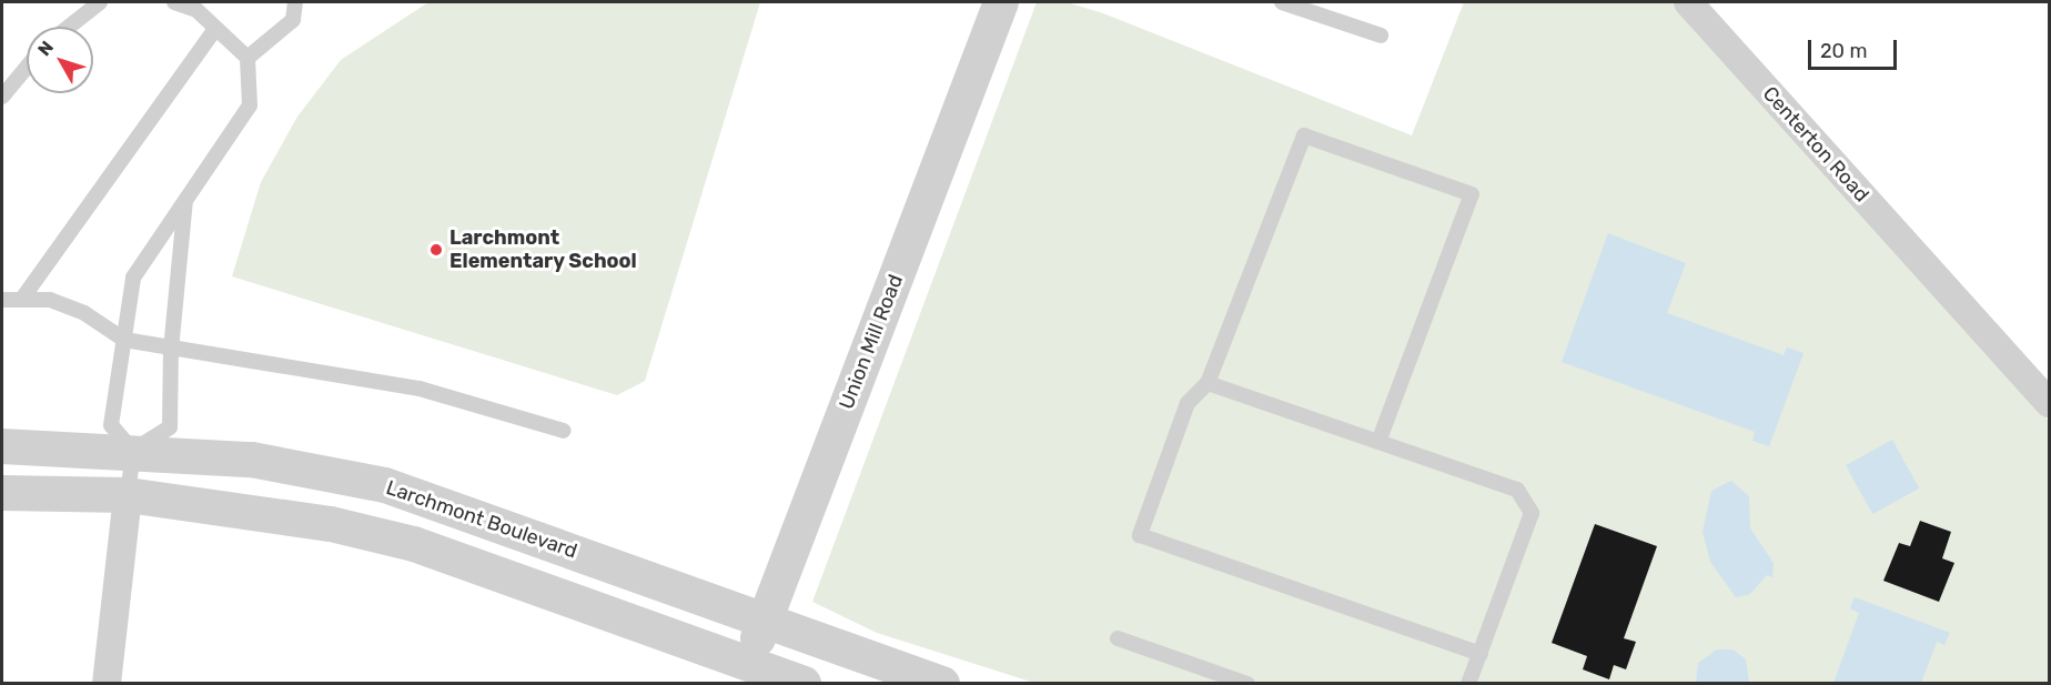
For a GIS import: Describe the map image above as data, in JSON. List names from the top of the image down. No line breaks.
{"streets":{"street":["Centerton Road","Union Mill Road","Larchmont Boulevard"]},"crossings":[["Union Mill Road","Larchmont Boulevard"]],"places":["Larchmont Elementary School"],"scale_bar":"20 m","north":"top left"}
